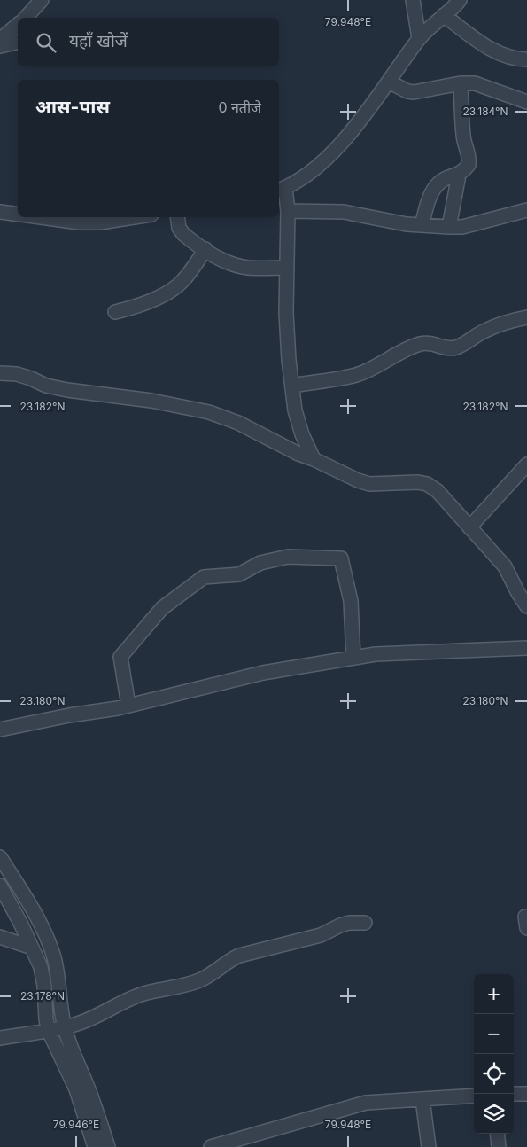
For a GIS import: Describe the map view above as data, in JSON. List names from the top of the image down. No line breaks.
{"page":{"search":"यहाँ खोजें","heading":["आस-पास","0 नतीजे"],"map_buttons":["+","−"]},"coordinates":["79.948°E","23.184°N","23.182°N","23.180°N","23.178°N","79.946°E"]}
